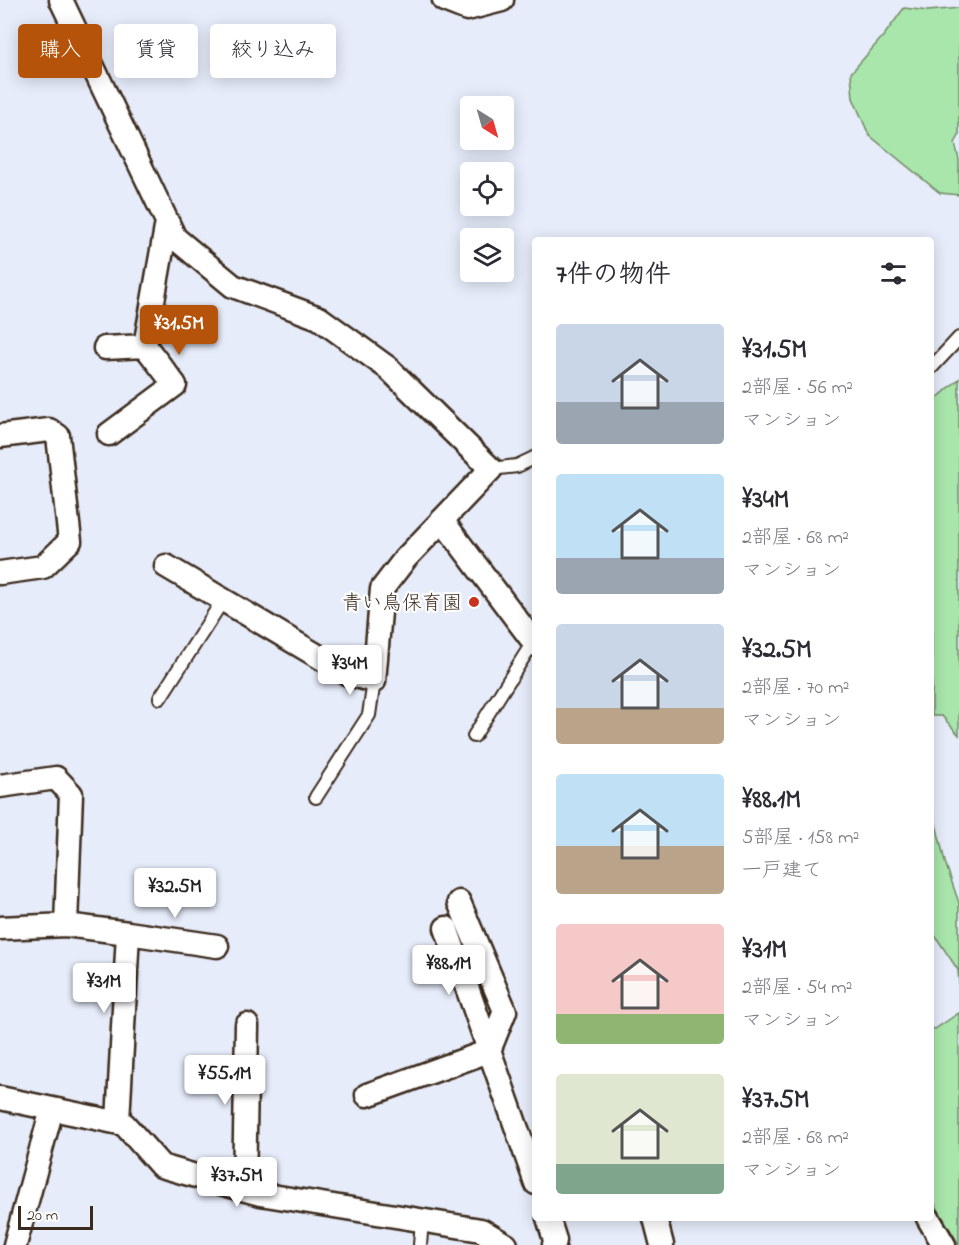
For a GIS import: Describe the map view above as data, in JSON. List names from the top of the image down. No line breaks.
{"places":["青い鳥保育園"],"scale_bar":"20 m","north":"bottom right","page":{"chip":["購入","賃貸","絞り込み"],"heading":"7件の物件","price":["¥31.5M","¥34M","¥32.5M","¥88.1M","¥31M","¥55.1M","¥37.5M"],"list":[{"name":"¥31.5M","note":"2部屋 · 56 m² · マンション"},{"name":"¥34M","note":"2部屋 · 68 m² · マンション"},{"name":"¥32.5M","note":"2部屋 · 70 m² · マンション"},{"name":"¥88.1M","note":"5部屋 · 158 m² · 一戸建て"},{"name":"¥31M","note":"2部屋 · 54 m² · マンション"},{"name":"¥37.5M","note":"2部屋 · 68 m² · マンション"}],"scale":"20 m"}}
